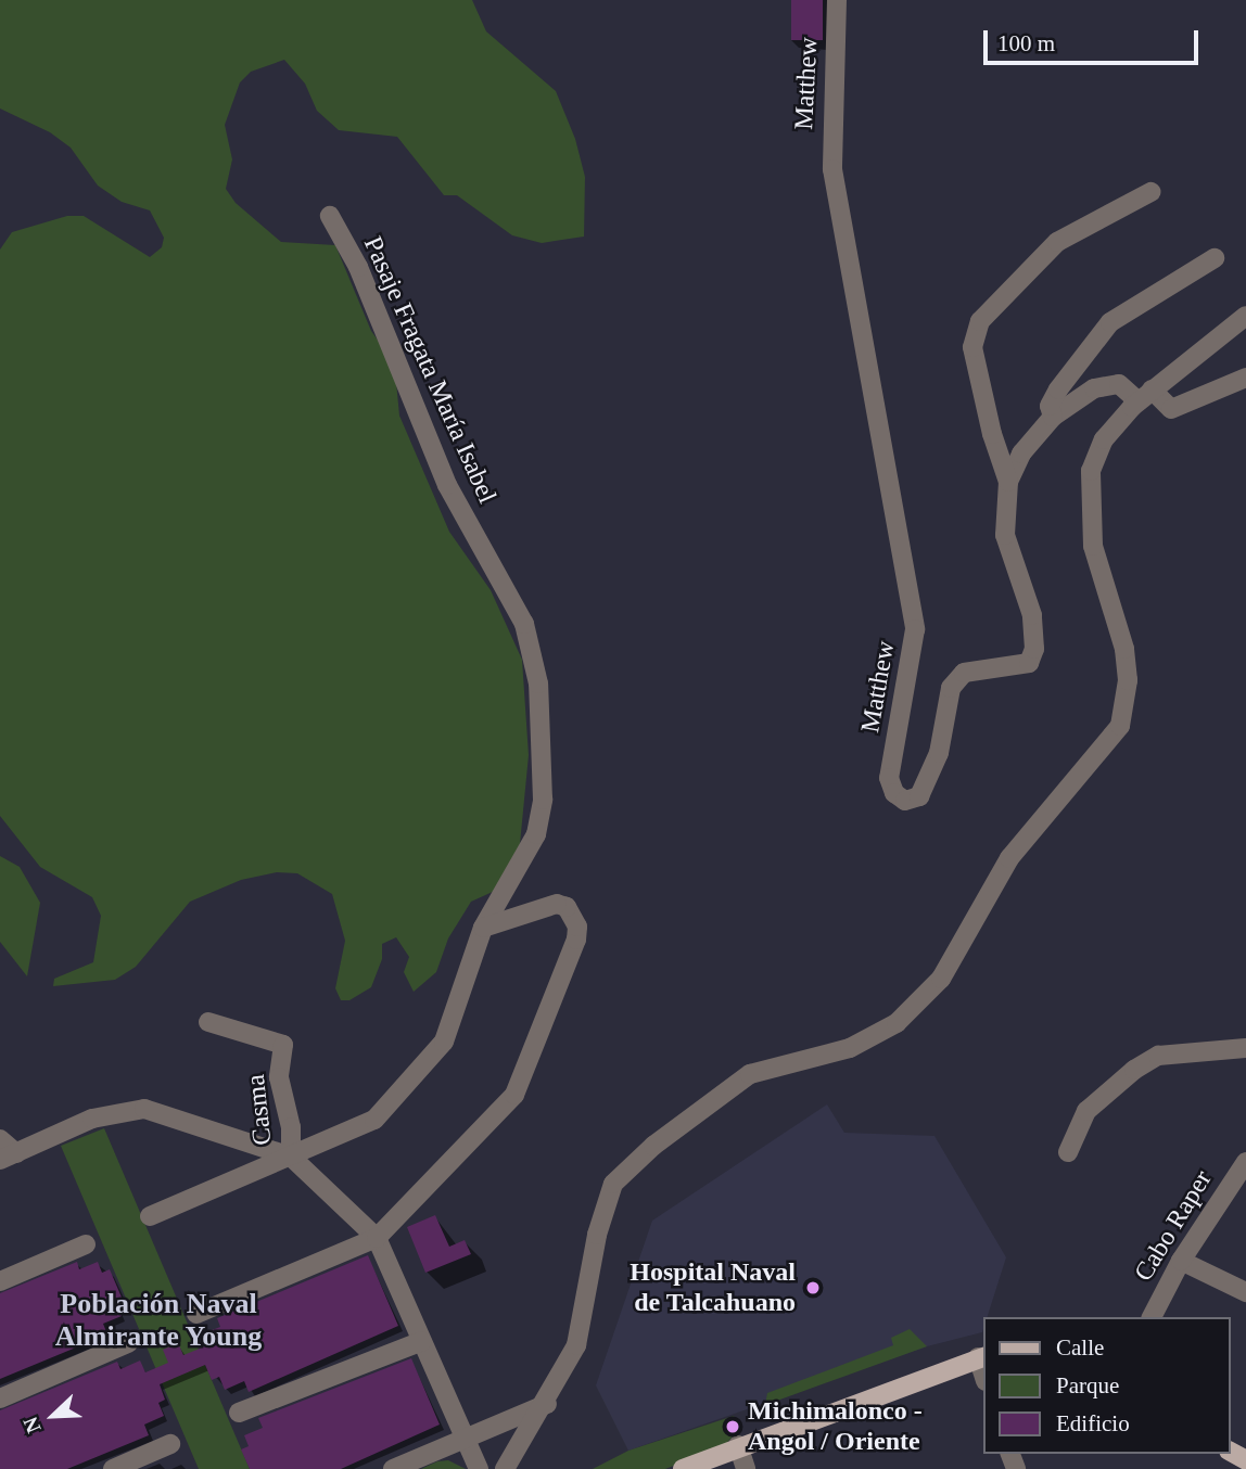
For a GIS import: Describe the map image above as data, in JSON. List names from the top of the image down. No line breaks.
{"streets":{"street":["Matthew","Pasaje Fragata María Isabel","Casma","Cabo Raper"]},"crossings":[["Pasaje Fragata María Isabel","Casma"]],"districts":["Población Naval Almirante Young"],"places":["Hospital Naval de Talcahuano","Michimalonco - Angol / Oriente"],"legend":["Calle","Parque","Edificio"],"scale_bar":"100 m","north":"bottom left"}
